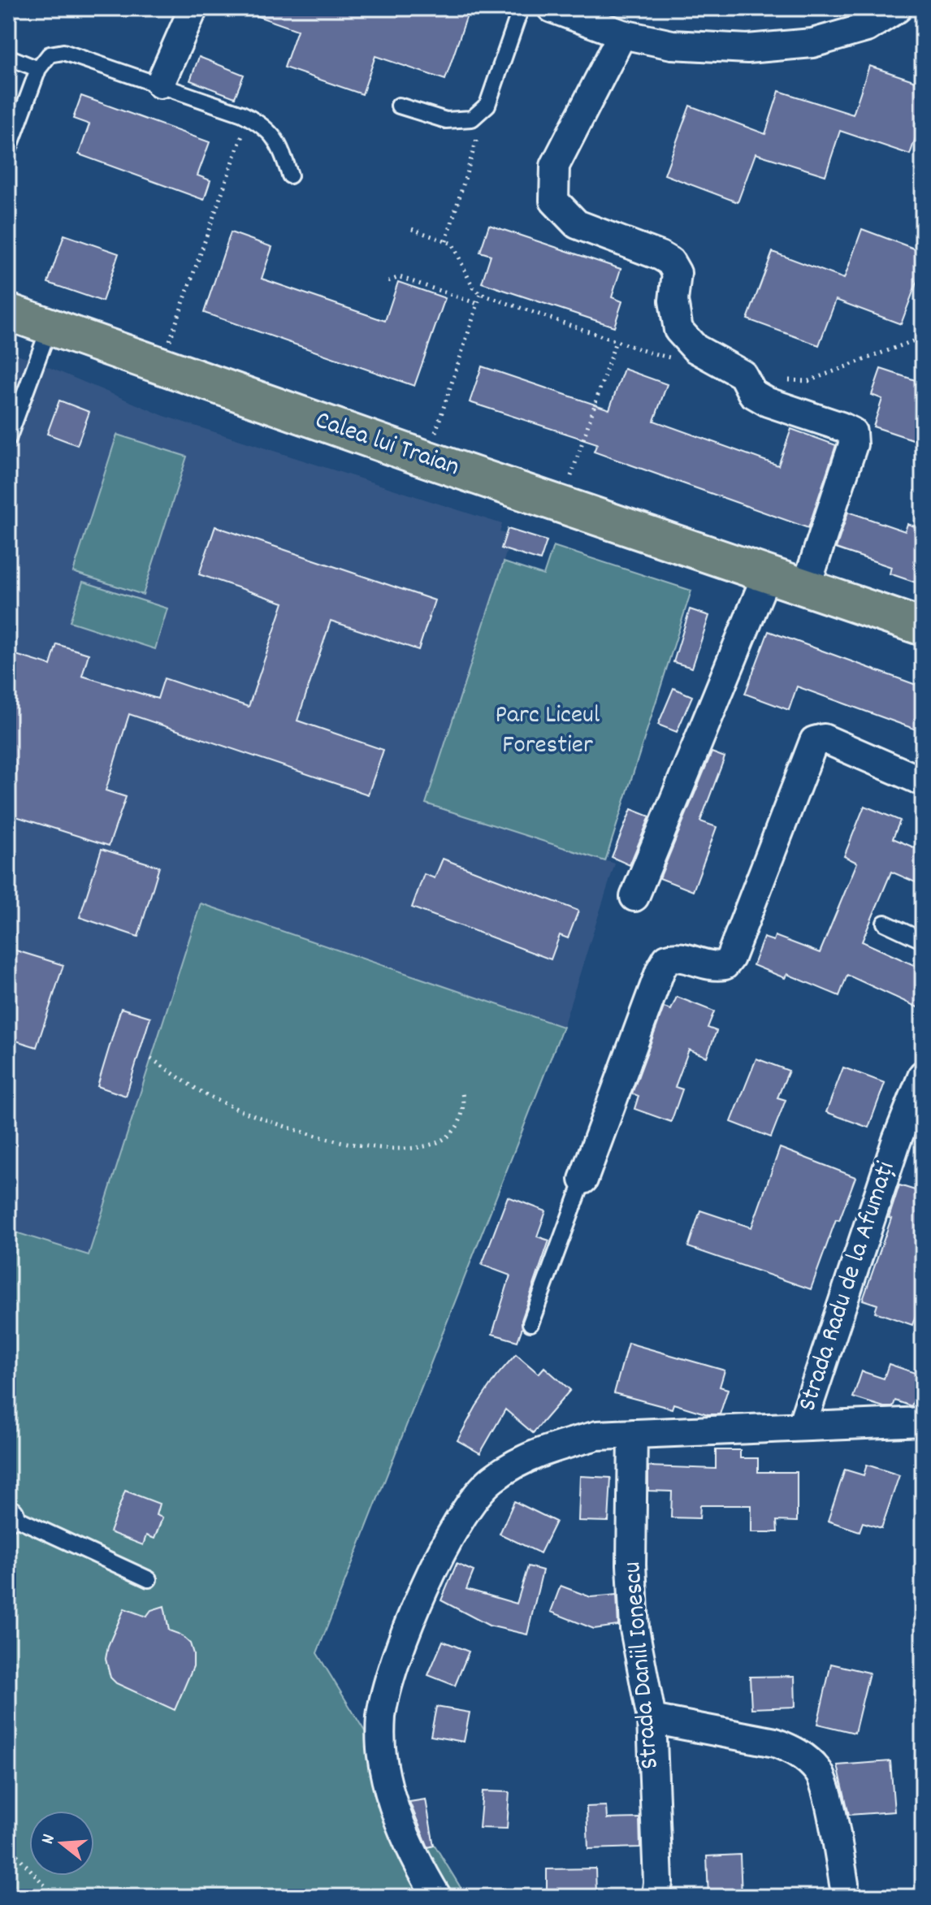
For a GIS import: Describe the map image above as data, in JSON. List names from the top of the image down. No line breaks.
{"streets":{"main road":["Calea lui Traian"],"street":["Strada Radu de la Afumați","Strada Daniil Ionescu"]},"parks":["Parc Liceul Forestier"],"north":"left"}
